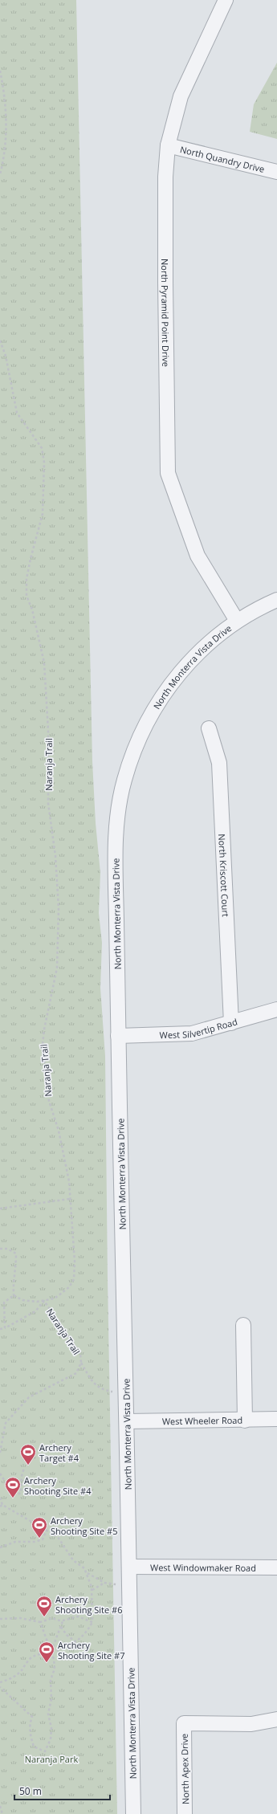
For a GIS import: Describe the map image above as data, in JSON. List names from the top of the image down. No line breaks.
{"streets":{"street":["North Quandry Drive","North Pyramid Point Drive","North Monterra Vista Drive","North Kriscott Court","West Silvertip Road","West Wheeler Road","West Windowmaker Road","North Apex Drive"],"path":["Naranja Trail"]},"crossings":[["North Quandry Drive","North Pyramid Point Drive"],["North Pyramid Point Drive","North Monterra Vista Drive"],["North Monterra Vista Drive","West Silvertip Road"],["North Monterra Vista Drive","West Wheeler Road"],["North Monterra Vista Drive","West Windowmaker Road"],["North Kriscott Court","West Silvertip Road"]],"parks":["Naranja Park"],"places":{"sports":["Archery Target #4","Archery Shooting Site #4","Archery Shooting Site #5","Archery Shooting Site #6","Archery Shooting Site #7"]},"scale_bar":"50 m"}
